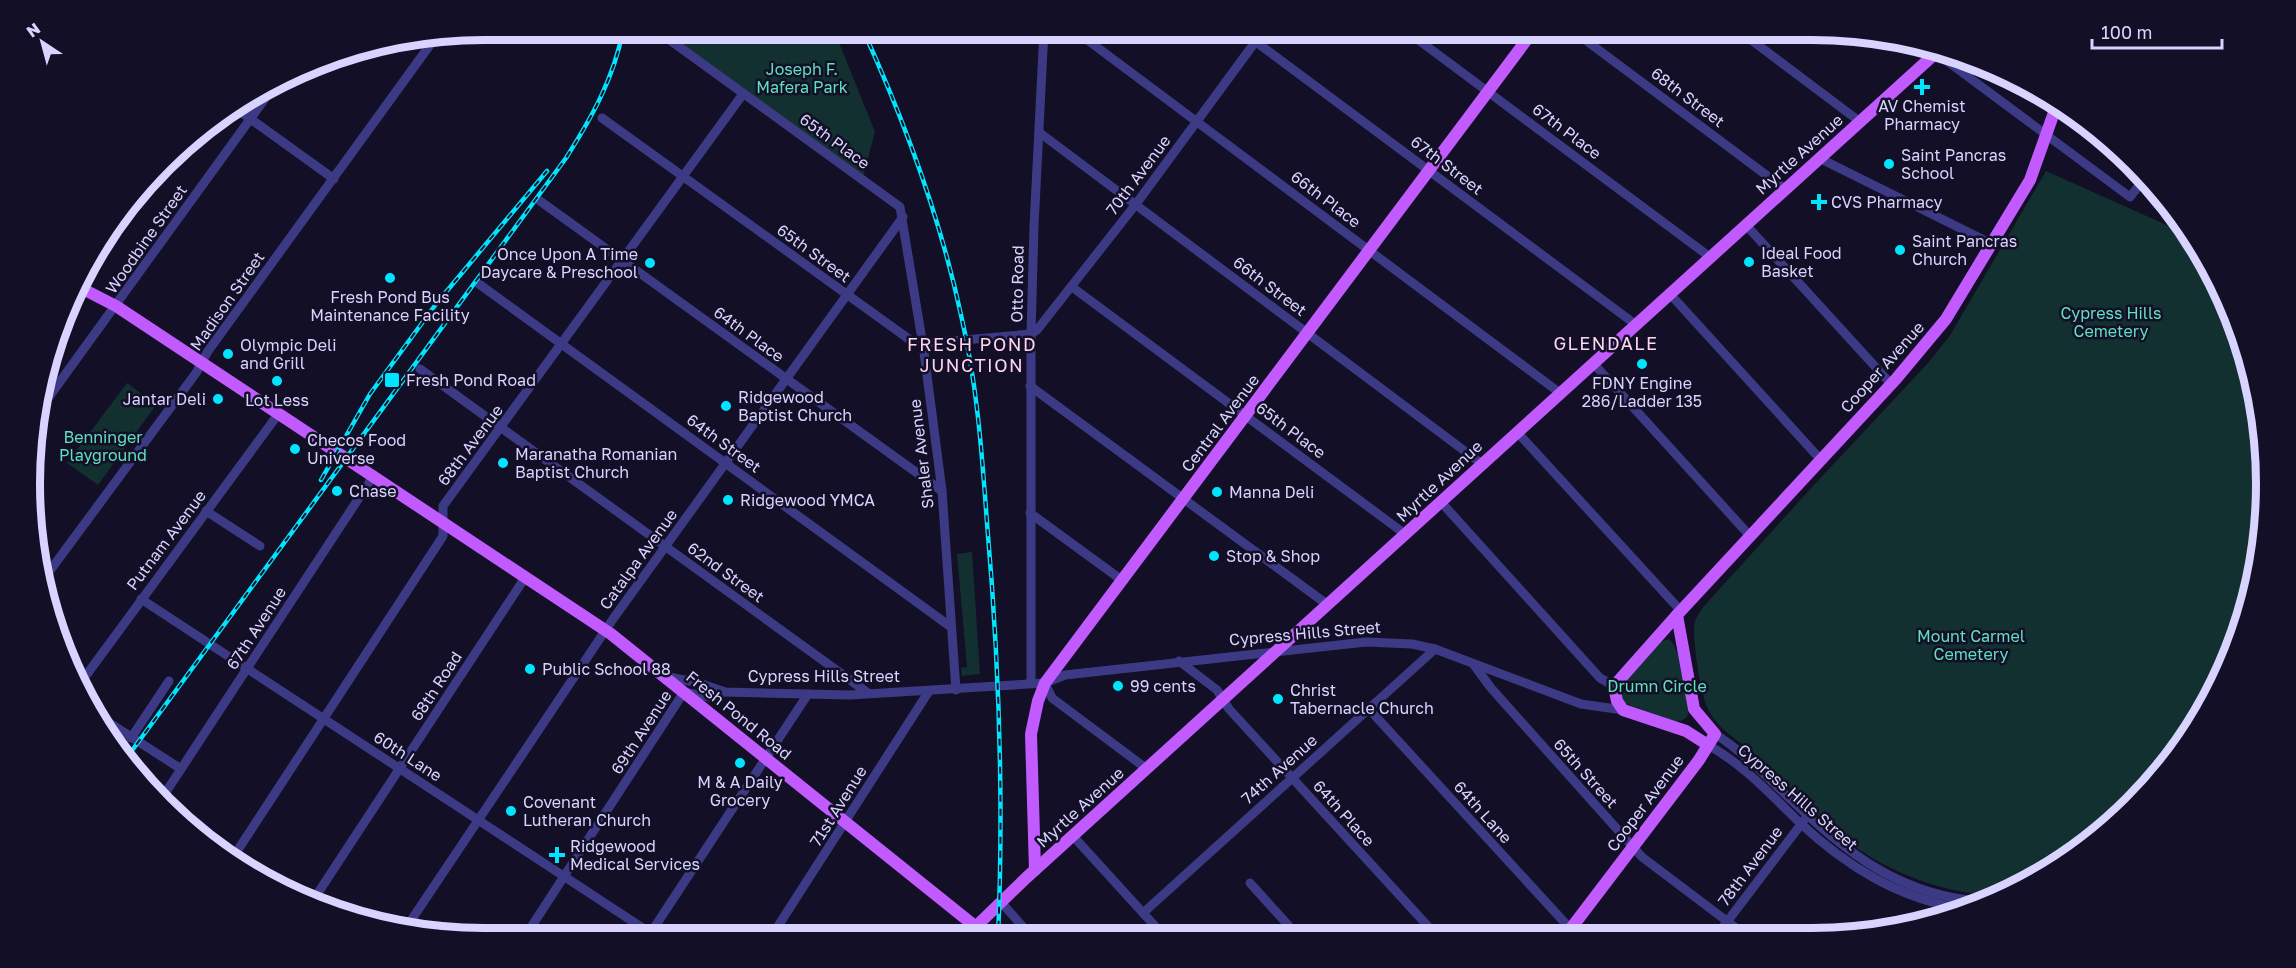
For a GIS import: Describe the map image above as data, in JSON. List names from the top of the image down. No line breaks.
{"streets":{"main road":["Myrtle Avenue","Cooper Avenue","Central Avenue","Cypress Hills Street","Fresh Pond Road"],"street":["68th Street","67th Place","65th Place","67th Street","70th Avenue","66th Place","Woodbine Street","65th Street","Otto Road","66th Street","Madison Street","64th Place","64th Street","68th Avenue","Shaler Avenue","Putnam Avenue","Catalpa Avenue","62nd Street","67th Avenue","68th Road","69th Avenue","60th Lane","74th Avenue","71st Avenue","64th Lane","78th Avenue"]},"crossings":[["68th Street","Myrtle Avenue"],["67th Place","Myrtle Avenue"],["67th Place","Central Avenue"],["65th Place","Myrtle Avenue"],["65th Place","70th Avenue"],["65th Place","Central Avenue"],["65th Place","68th Avenue"],["65th Place","Shaler Avenue"],["65th Place","Catalpa Avenue"],["Myrtle Avenue","67th Street"],["Myrtle Avenue","66th Place"],["Myrtle Avenue","66th Street"],["Myrtle Avenue","64th Place"],["Myrtle Avenue","Central Avenue"],["Myrtle Avenue","Cypress Hills Street"],["Myrtle Avenue","Fresh Pond Road"],["67th Street","70th Avenue"],["67th Street","Central Avenue"],["70th Avenue","66th Place"],["70th Avenue","65th Street"],["70th Avenue","Otto Road"],["70th Avenue","66th Street"],["66th Place","Central Avenue"],["Woodbine Street","Fresh Pond Road"],["65th Street","Otto Road"],["65th Street","Cooper Avenue"],["65th Street","68th Avenue"],["65th Street","Shaler Avenue"],["65th Street","Catalpa Avenue"],["65th Street","Cypress Hills Street"],["65th Street","78th Avenue"],["Otto Road","66th Street"],["Otto Road","Cypress Hills Street"],["66th Street","Central Avenue"],["Madison Street","Fresh Pond Road"],["64th Place","68th Avenue"],["64th Place","Shaler Avenue"],["64th Place","Catalpa Avenue"],["64th Place","Cypress Hills Street"],["64th Place","74th Avenue"],["Cooper Avenue","Cypress Hills Street"],["Central Avenue","Cypress Hills Street"],["64th Street","68th Avenue"],["64th Street","Shaler Avenue"],["64th Street","Catalpa Avenue"],["68th Avenue","62nd Street"],["68th Avenue","Fresh Pond Road"],["68th Avenue","60th Lane"],["Shaler Avenue","Catalpa Avenue"],["Shaler Avenue","Cypress Hills Street"],["Putnam Avenue","Fresh Pond Road"],["Putnam Avenue","60th Lane"],["Catalpa Avenue","62nd Street"],["Catalpa Avenue","Fresh Pond Road"],["Catalpa Avenue","60th Lane"],["62nd Street","Cypress Hills Street"],["67th Avenue","Fresh Pond Road"],["67th Avenue","60th Lane"],["Cypress Hills Street","Fresh Pond Road"],["Cypress Hills Street","69th Avenue"],["Cypress Hills Street","74th Avenue"],["Cypress Hills Street","71st Avenue"],["Cypress Hills Street","78th Avenue"],["68th Road","Fresh Pond Road"],["68th Road","60th Lane"],["Fresh Pond Road","69th Avenue"],["Fresh Pond Road","71st Avenue"],["69th Avenue","60th Lane"],["74th Avenue","64th Lane"]],"districts":["GLENDALE","FRESH POND JUNCTION"],"parks":["Joseph F. Mafera Park","Cypress Hills Cemetery","Benninger Playground","Mount Carmel Cemetery","Drumn Circle"],"places":{"health":["AV Chemist Pharmacy","CVS Pharmacy","Ridgewood Medical Services"],"other":["Saint Pancras School","Saint Pancras Church","Ideal Food Basket","Once Upon A Time Daycare & Preschool","Fresh Pond Bus Maintenance Facility","Olympic Deli and Grill","FDNY Engine 286/Ladder 135","Lot Less","Jantar Deli","Ridgewood Baptist Church","Checos Food Universe","Maranatha Romanian Baptist Church","Chase","Manna Deli","Ridgewood YMCA","Stop & Shop","Public School 88","99 cents","Christ Tabernacle Church","M & A Daily Grocery","Covenant Lutheran Church"],"transit":["Fresh Pond Road"]},"scale_bar":"100 m","north":"top left"}
